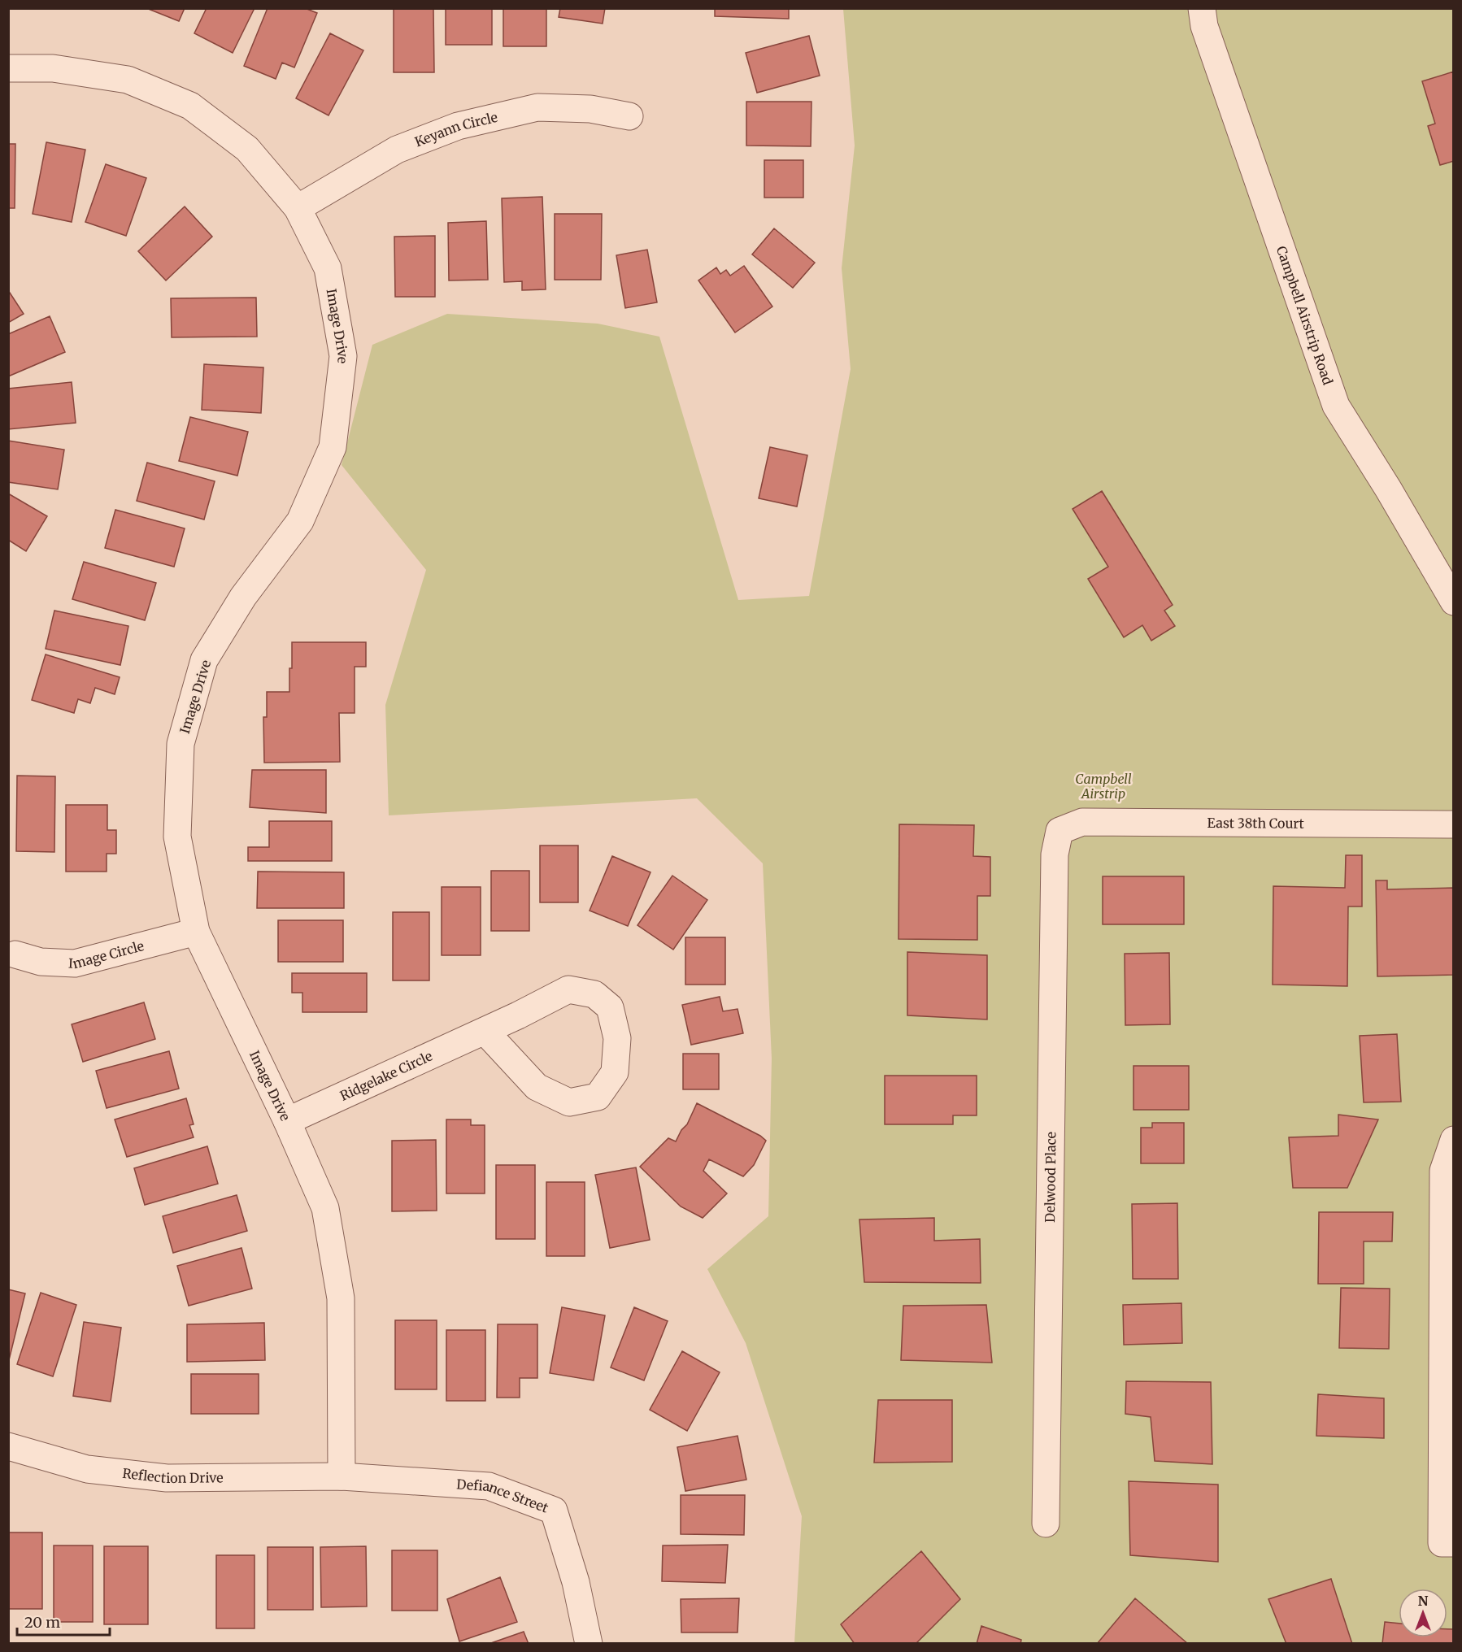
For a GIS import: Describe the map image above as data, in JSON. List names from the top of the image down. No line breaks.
{"streets":{"street":["Keyann Circle","Campbell Airstrip Road","Image Drive","East 38th Court","Image Circle","Ridgelake Circle","Delwood Place","Reflection Drive","Defiance Street"]},"crossings":[["Keyann Circle","Image Drive"],["Image Drive","Image Circle"],["Image Drive","Ridgelake Circle"],["Image Drive","Reflection Drive"],["Image Drive","Defiance Street"],["East 38th Court","Delwood Place"],["Reflection Drive","Defiance Street"]],"parks":["Campbell Airstrip"],"scale_bar":"20 m","north":"top"}
